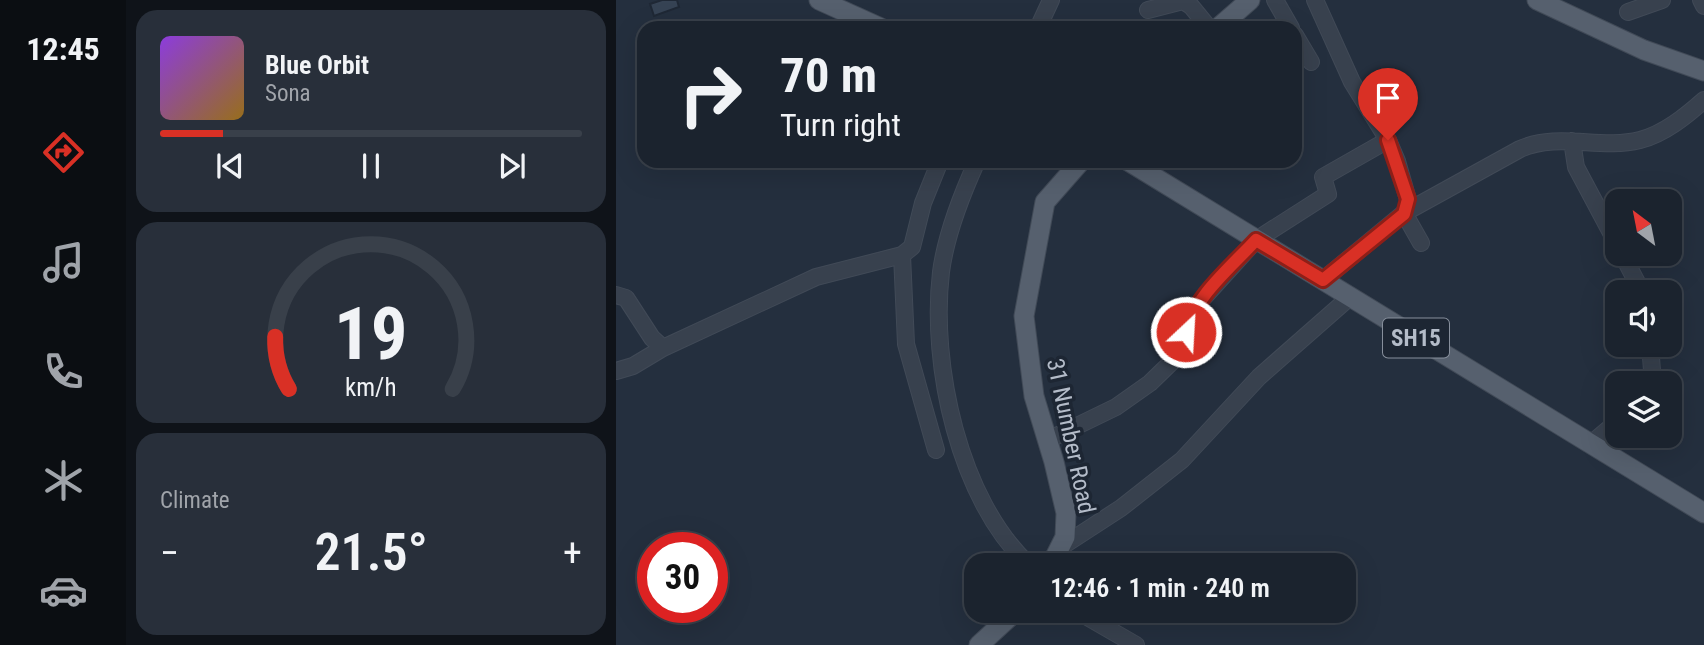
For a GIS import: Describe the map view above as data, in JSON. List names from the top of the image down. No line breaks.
{"streets":{"main road":["SH15","31 Number Road"]},"north":"top left","page":{"tabs":"12:45","turn":["70 m","Turn right"],"song":["Blue Orbit","Sona"],"tile":"Climate","heat":["−","21.5°","+"],"limit":"30","trip":"12:46 · 1 min · 240 m","gauge":["19","km/h"]}}
